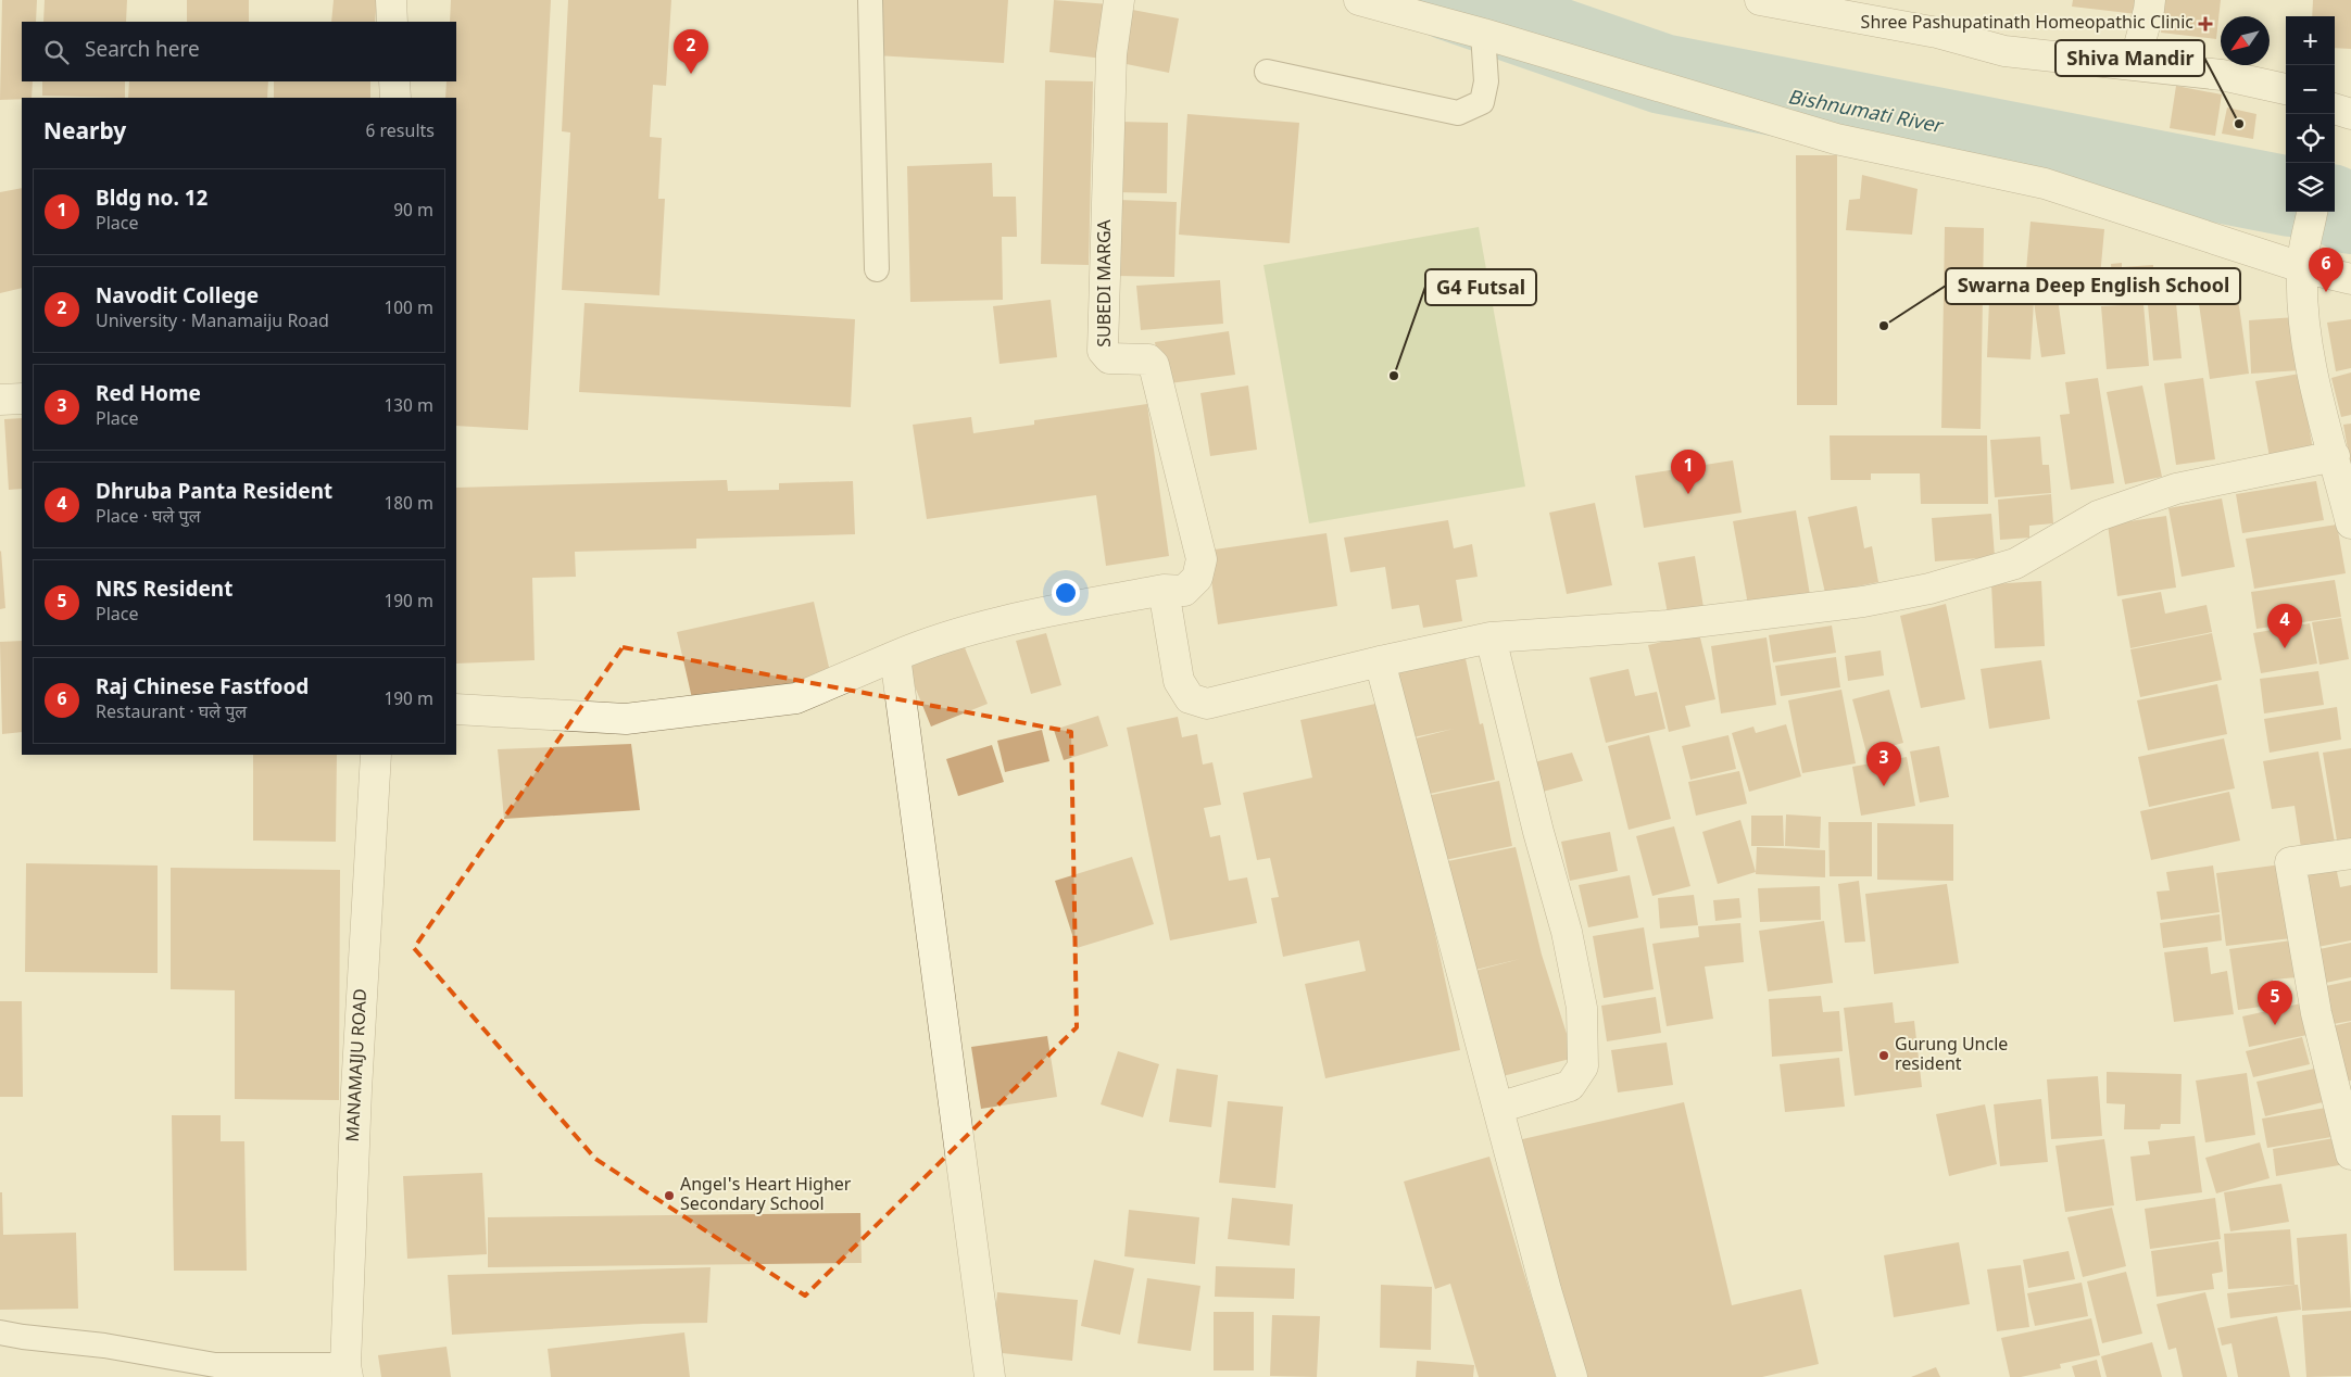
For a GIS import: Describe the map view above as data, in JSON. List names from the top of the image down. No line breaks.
{"streets":{"street":["SUBEDI MARGA","MANAMAIJU ROAD"]},"water":["Bishnumati River"],"places":{"health":["Shree Pashupatinath Homeopathic Clinic"],"other":["Shiva Mandir","Swarna Deep English School","G4 Futsal","Gurung Uncle resident","Angel's Heart Higher Secondary School"]},"north":"bottom left","page":{"map_buttons":["+","−"],"search":"Search here","pins":["2","6","1","4","3","5"],"heading":["Nearby","6 results"],"list":[{"mark":"1","name":"Bldg no. 12","note":"Place","value":"90 m"},{"mark":"2","name":"Navodit College","note":"University · Manamaiju Road","value":"100 m"},{"mark":"3","name":"Red Home","note":"Place","value":"130 m"},{"mark":"4","name":"Dhruba Panta Resident","note":"Place · घले पुल","value":"180 m"},{"mark":"5","name":"NRS Resident","note":"Place","value":"190 m"},{"mark":"6","name":"Raj Chinese Fastfood","note":"Restaurant · घले पुल","value":"190 m"}]}}
